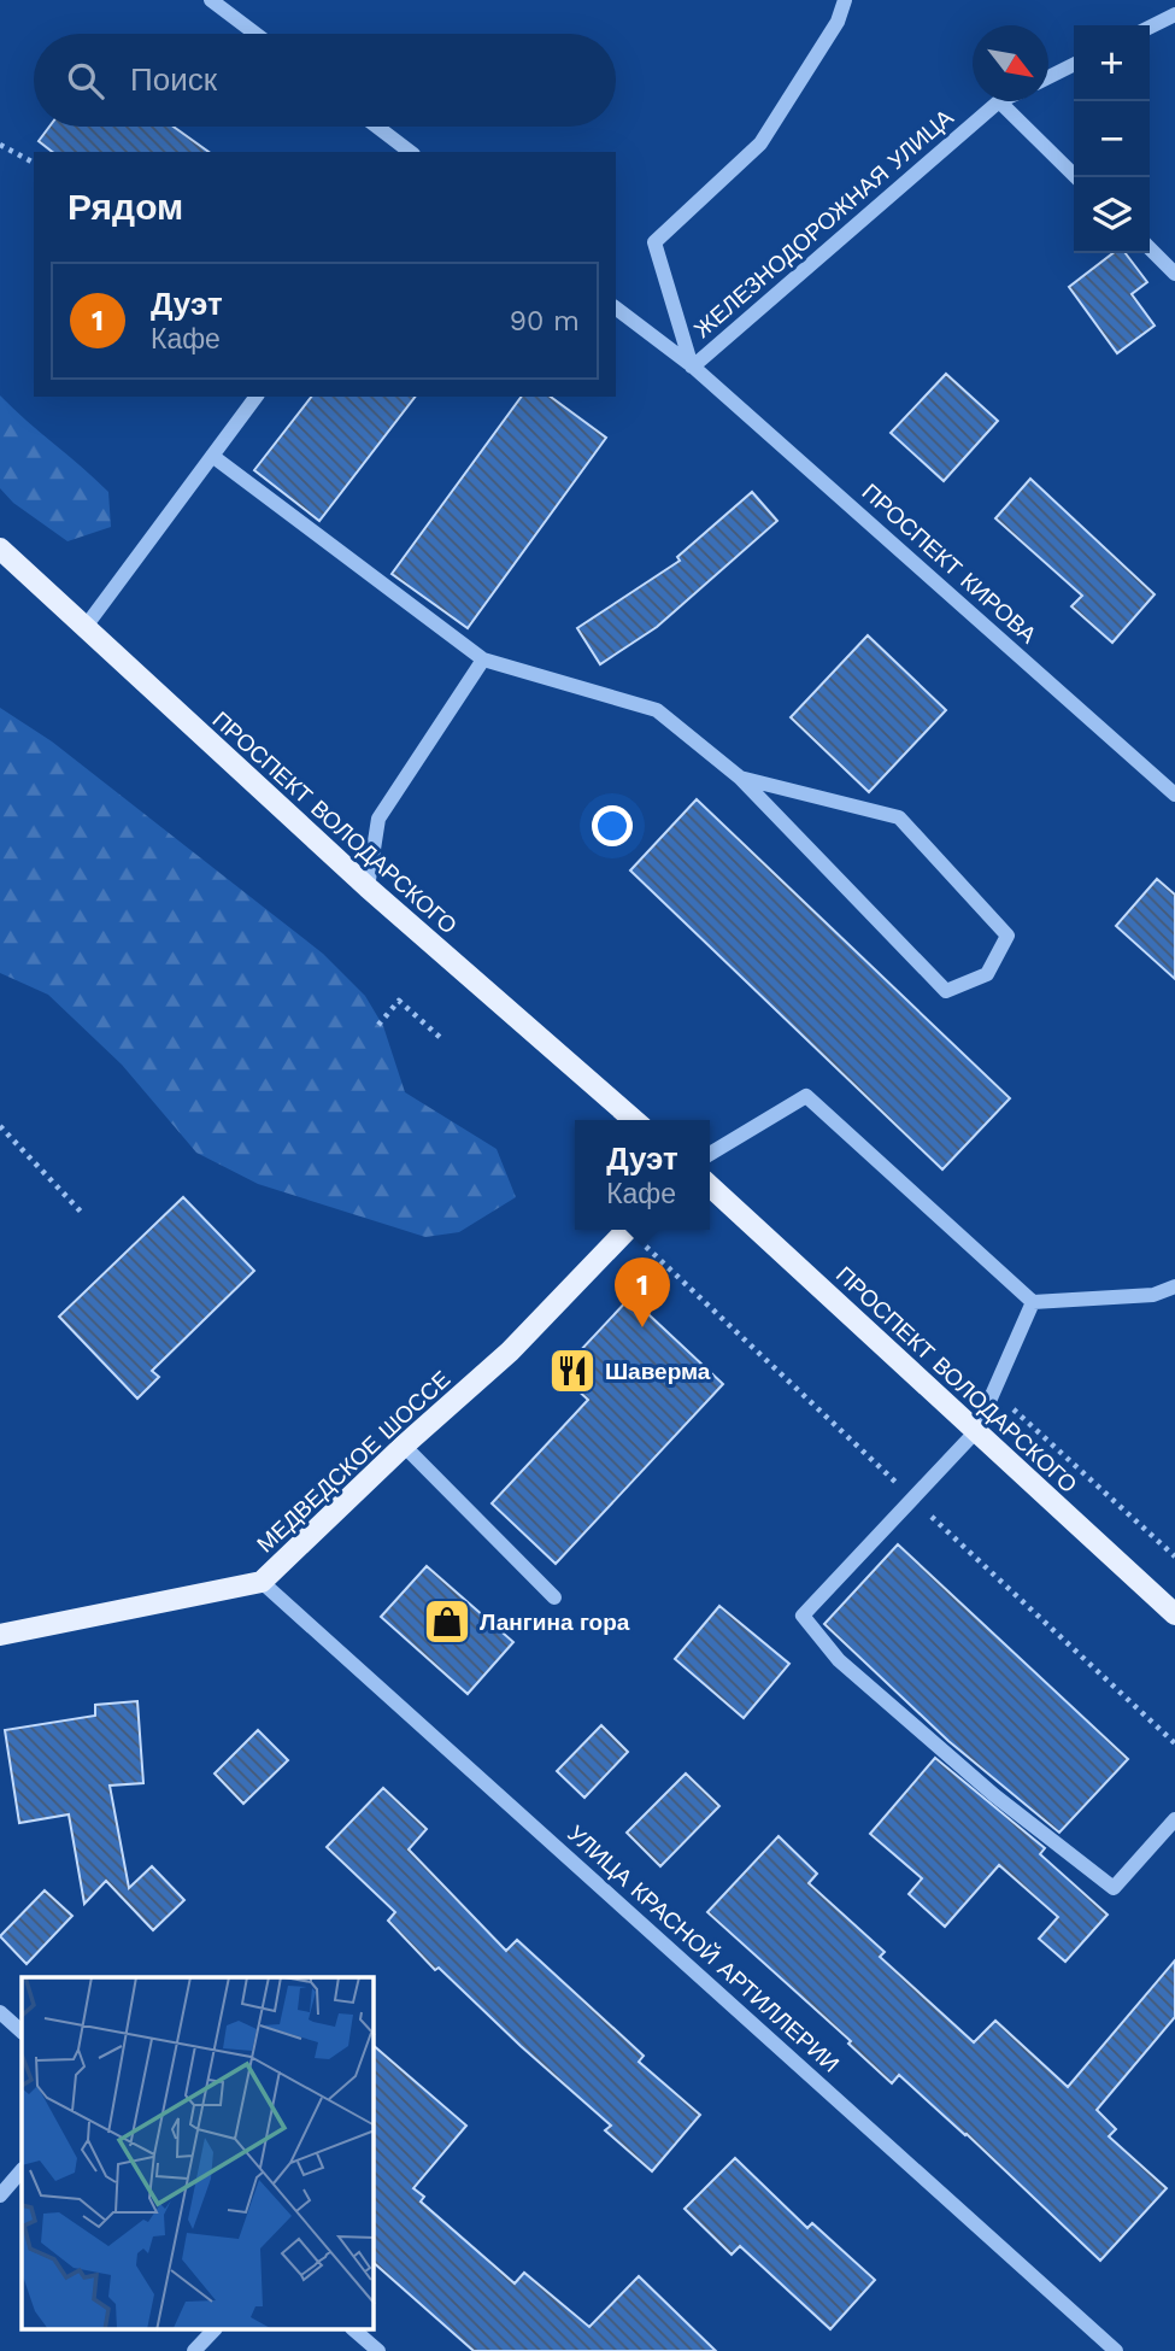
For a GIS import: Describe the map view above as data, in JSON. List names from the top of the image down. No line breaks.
{"streets":{"main road":["ПРОСПЕКТ ВОЛОДАРСКОГО","МЕДВЕДСКОЕ ШОССЕ"],"street":["ЖЕЛЕЗНОДОРОЖНАЯ УЛИЦА","ПРОСПЕКТ КИРОВА","УЛИЦА КРАСНОЙ АРТИЛЛЕРИИ"]},"crossings":[["ЖЕЛЕЗНОДОРОЖНАЯ УЛИЦА","ПРОСПЕКТ КИРОВА"],["МЕДВЕДСКОЕ ШОССЕ","УЛИЦА КРАСНОЙ АРТИЛЛЕРИИ"]],"places":{"restaurant":["Шаверма"],"shop":["Лангина гора"]},"north":"bottom right","page":{"map_buttons":["+","−"],"search":"Поиск","heading":"Рядом","list":[{"mark":"1","name":"Дуэт","note":"Кафе","value":"90 m"}],"popup":["Дуэт","Кафе"],"pins":"1"}}
